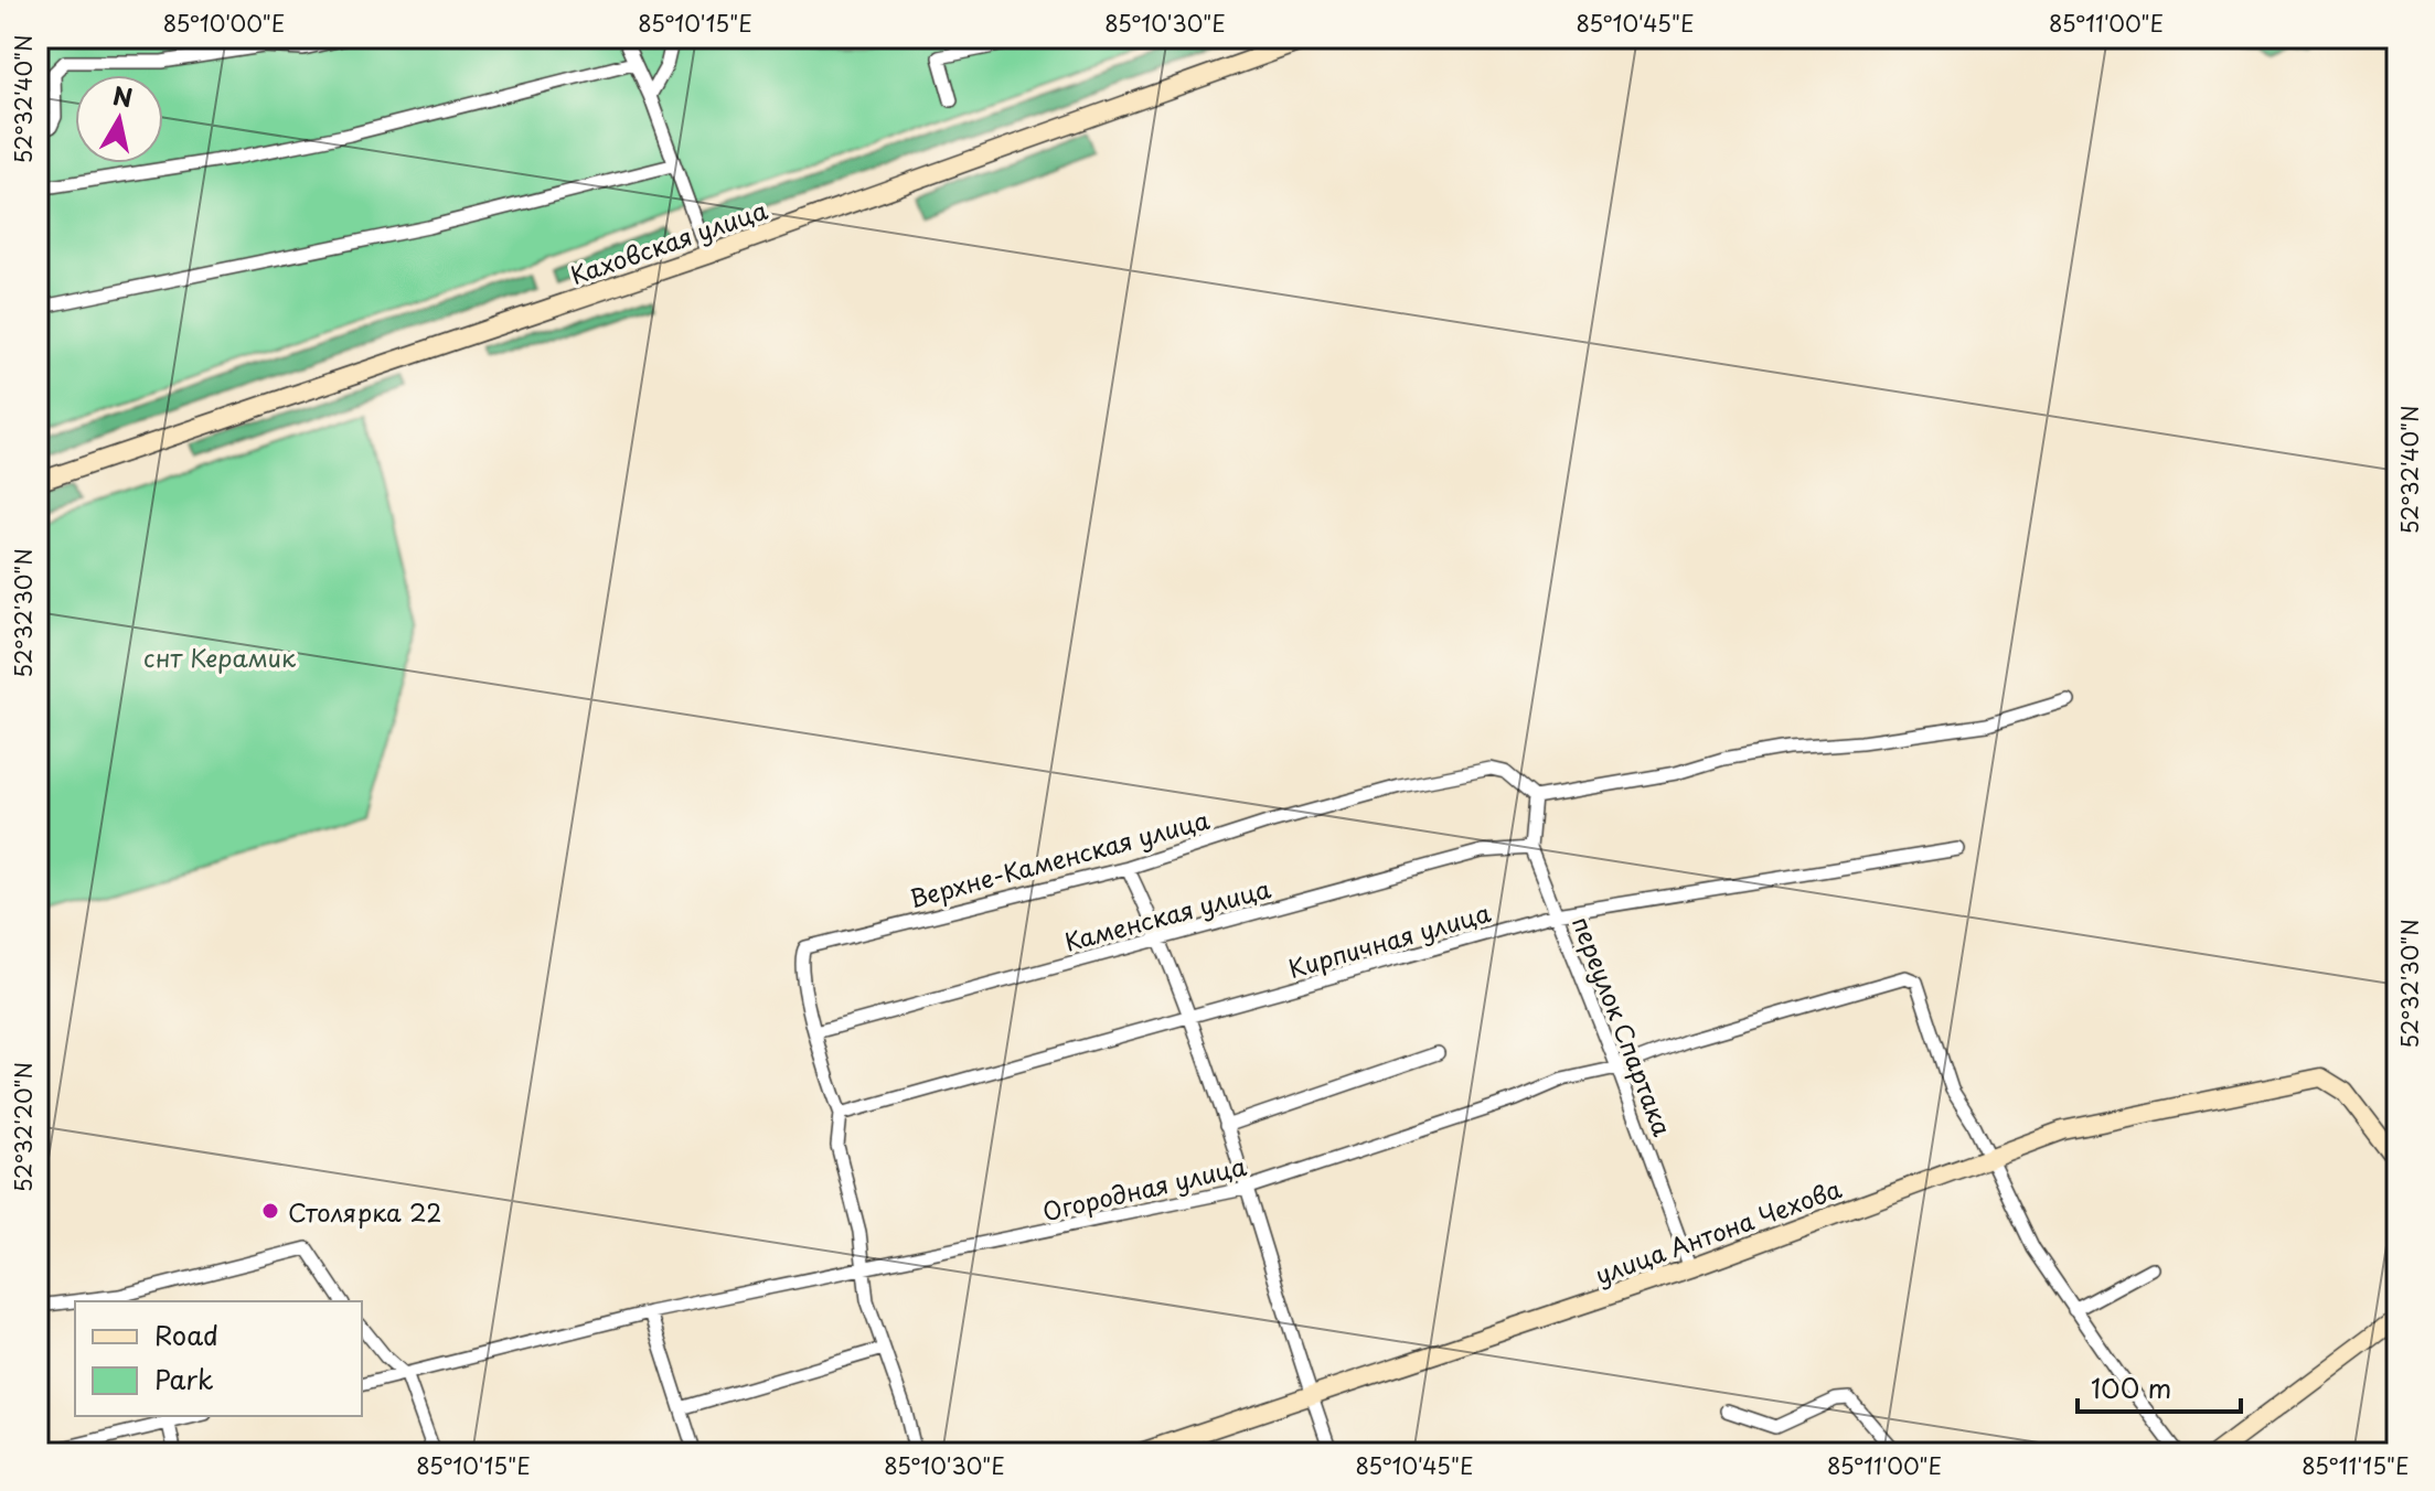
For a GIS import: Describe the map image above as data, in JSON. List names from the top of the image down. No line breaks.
{"streets":{"street":["Каховская улица","Верхне-Каменская улица","Каменская улица","Кирпичная улица","переулок Спартака","Огородная улица","улица Антона Чехова"]},"crossings":[["Верхне-Каменская улица","Каменская улица"],["Верхне-Каменская улица","Кирпичная улица"],["Верхне-Каменская улица","переулок Спартака"],["Верхне-Каменская улица","Огородная улица"],["Каменская улица","переулок Спартака"],["Кирпичная улица","переулок Спартака"],["переулок Спартака","Огородная улица"],["переулок Спартака","улица Антона Чехова"],["Огородная улица","улица Антона Чехова"]],"parks":["снт Керамик"],"places":["Столярка 22"],"legend":["Road","Park"],"scale_bar":"100 m","north":"top","coordinates":["85°10'00\"E","85°10'15\"E","85°10'30\"E","85°10'45\"E","85°11'00\"E","52°32'40\"N","52°32'30\"N","52°32'20\"N","85°11'15\"E"]}
